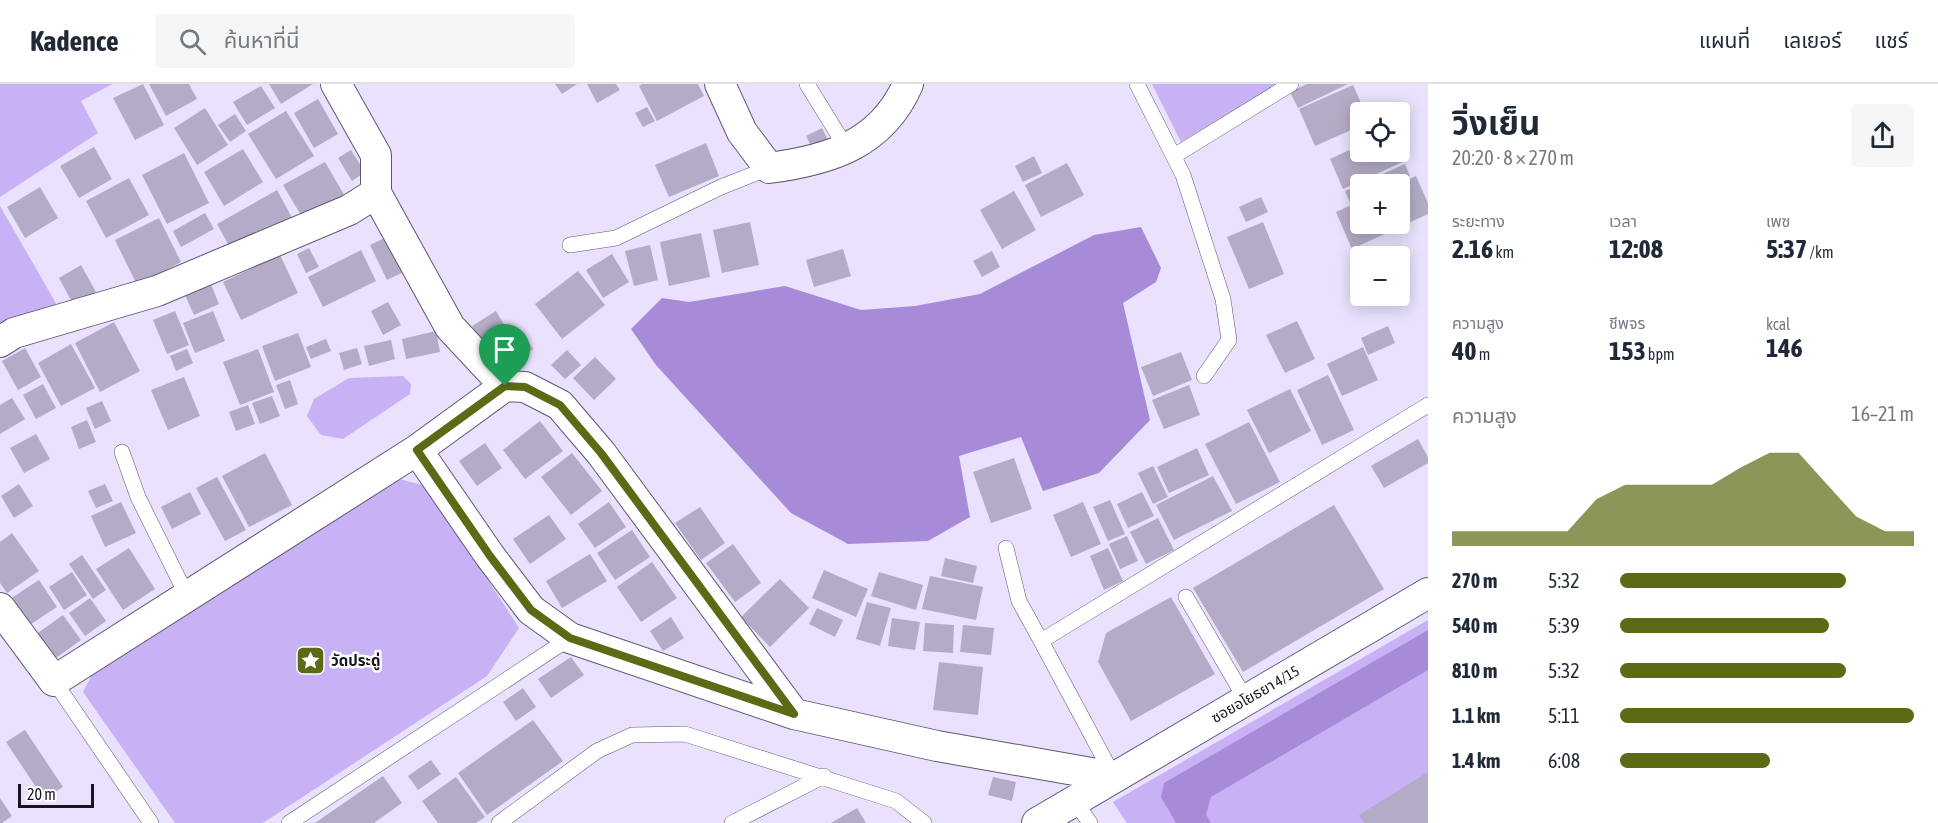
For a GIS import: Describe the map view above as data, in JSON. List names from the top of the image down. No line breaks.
{"streets":{"street":["ซอยอโยธยา 4/15"]},"places":{"place":["วัดประดู่"]},"scale_bar":"20 m","page":{"header":"Kadence","search":"ค้นหาที่นี่","nav":["แผนที่","เลเยอร์","แชร์"],"heading":["วิ่งเย็น","20:20 · 8 × 270 m"],"map_buttons":["+","−"],"stats":[["ระยะทาง","2.16 km"],["เวลา","12:08"],["เพซ","5:37 /km"],["ความสูง","40 m"],["ชีพจร","153 bpm"],["kcal","146"]],"chart":["ความสูง","16–21 m"],"list":[{"name":"270 m","note":"5:32"},{"name":"540 m","note":"5:39"},{"name":"810 m","note":"5:32"},{"name":"1.1 km","note":"5:11"},{"name":"1.4 km","note":"6:08"}],"scale":"20 m"}}
